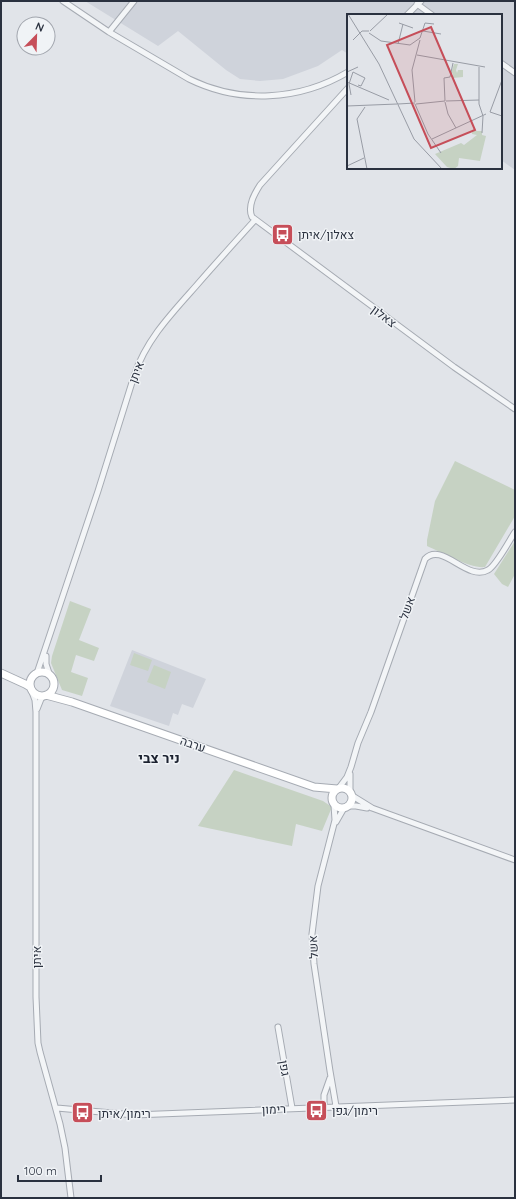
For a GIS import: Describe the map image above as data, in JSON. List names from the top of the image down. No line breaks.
{"streets":{"street":["צאלון","איתן","אשל","ערבה","גפן","רימון"]},"crossings":[["צאלון","איתן"],["איתן","ערבה"],["איתן","רימון"],["אשל","ערבה"],["אשל","רימון"],["גפן","רימון"]],"districts":["ניר צבי"],"places":{"bus stop":["צאלון/איתן","רימון/גפן","רימון/איתן"]},"scale_bar":"100 m","north":"top right"}
